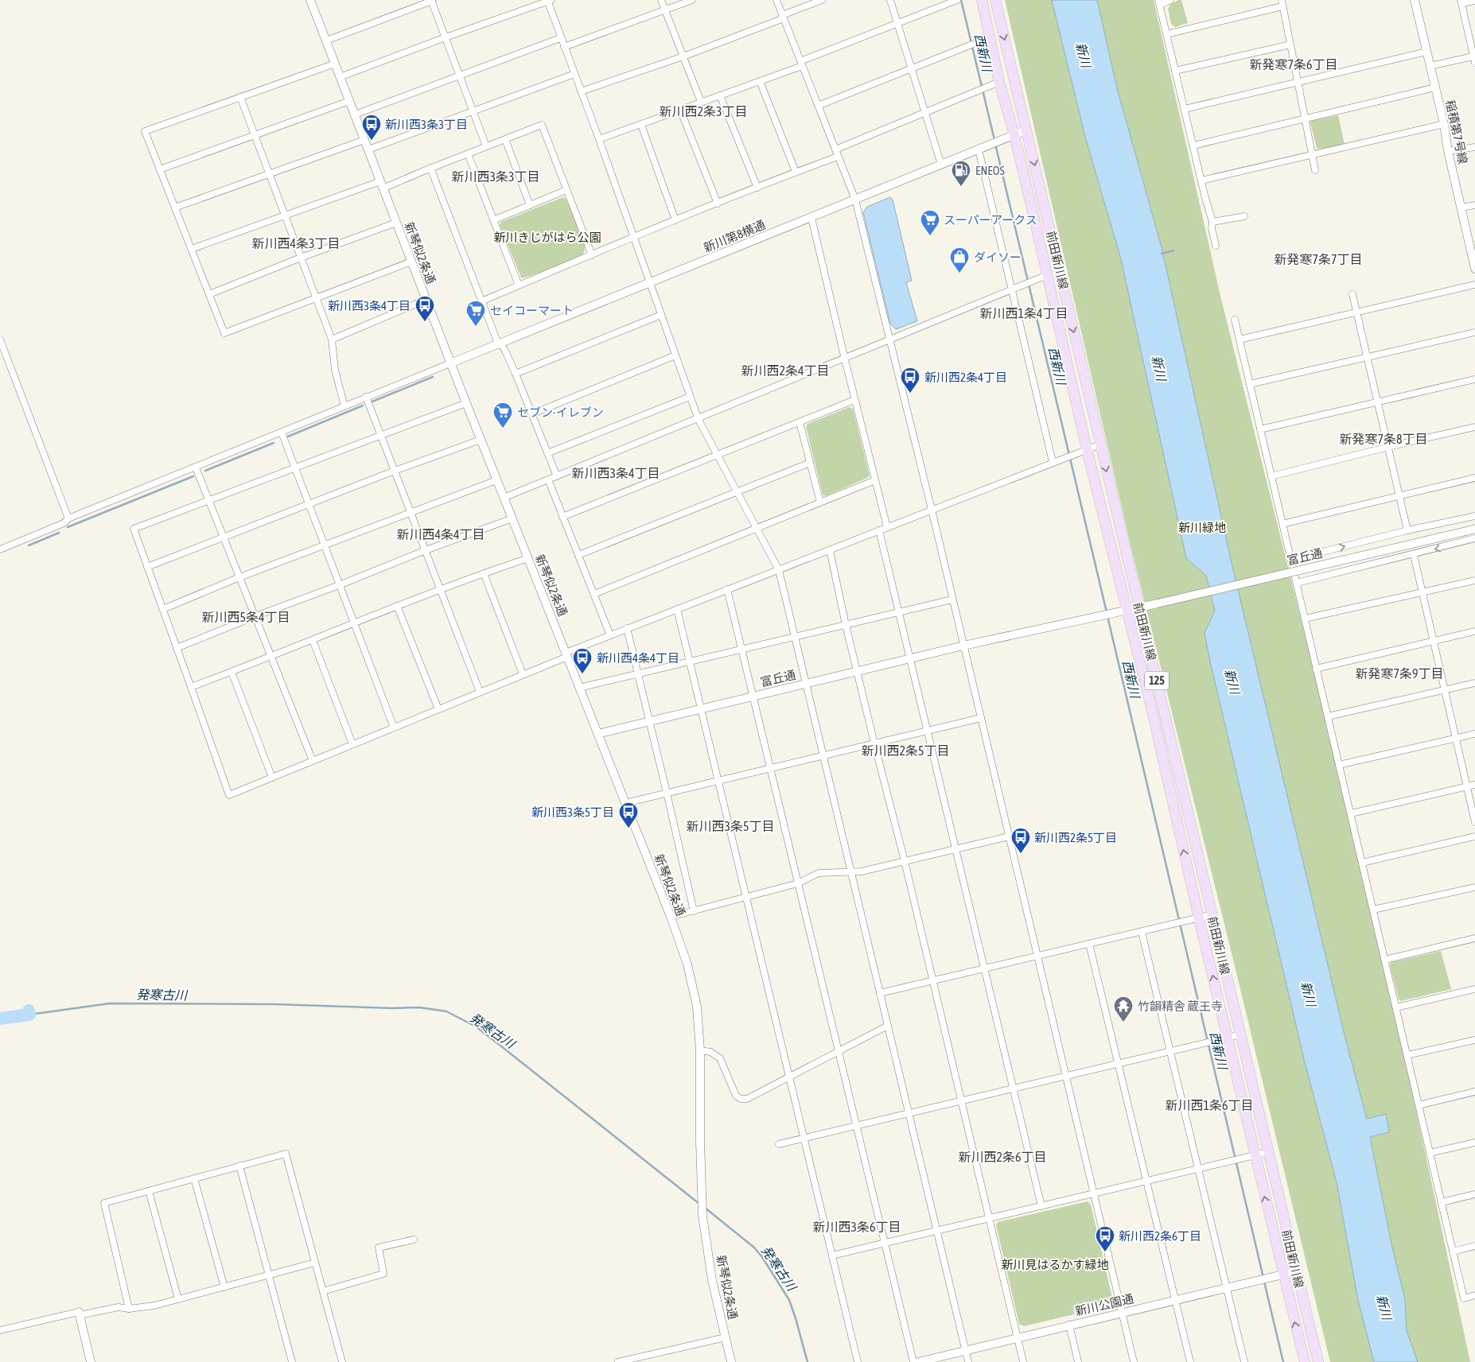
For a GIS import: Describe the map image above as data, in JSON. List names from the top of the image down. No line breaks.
{"streets":{"main road":["前田新川線","125"],"street":["稲積第7号線","新川第8横通","新琴似2条通","富丘通","新川公園通"]},"crossings":[["新川第8横通","新琴似2条通"],["新川第8横通","前田新川線"],["新琴似2条通","富丘通"],["前田新川線","富丘通"],["前田新川線","新川公園通"]],"districts":["新発寒7条6丁目","新川西2条3丁目","新川西3条3丁目","新川西4条3丁目","新発寒7条7丁目","新川西1条4丁目","新川西2条4丁目","新発寒7条8丁目","新川西3条4丁目","新川西4条4丁目","新川西5条4丁目","新発寒7条9丁目","新川西2条5丁目","新川西3条5丁目","新川西1条6丁目","新川西2条6丁目","新川西3条6丁目"],"water":["西新川","新川","発寒古川"],"parks":["新川きじがはら公園","新川緑地","新川見はるかす緑地"],"places":{"bus stop":["新川西3条3丁目","新川西3条4丁目","新川西2条4丁目","新川西4条4丁目","新川西3条5丁目","新川西2条5丁目","新川西2条6丁目"],"fuel station":["ENEOS"],"supermarket":["スーパーアークス","セイコーマート","セブン-イレブン"],"shop":["ダイソー"],"temple":["竹韻精舎 蔵王寺"]}}
